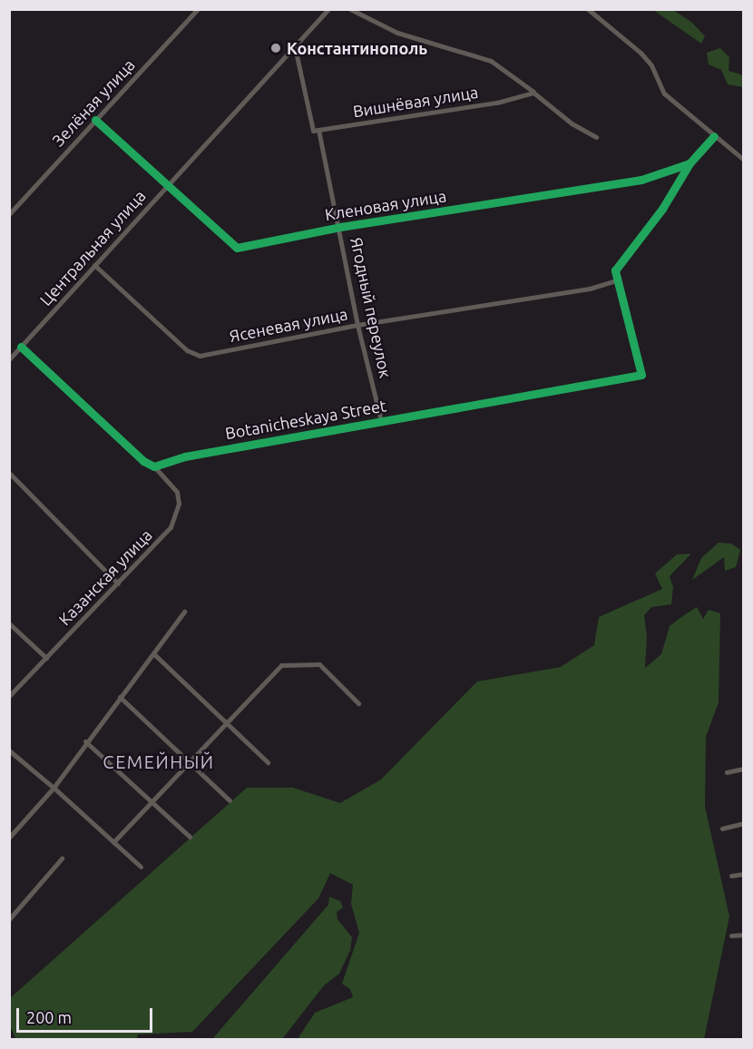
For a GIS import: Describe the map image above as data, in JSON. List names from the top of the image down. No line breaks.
{"streets":{"street":["Вишнёвая улица","Зелёная улица","Кленовая улица","Центральная улица","Ягодный переулок","Ясеневая улица","Botanicheskaya Street","Казанская улица"]},"crossings":[["Вишнёвая улица","Ягодный переулок"],["Зелёная улица","Кленовая улица"],["Кленовая улица","Центральная улица"],["Кленовая улица","Ягодный переулок"],["Центральная улица","Ягодный переулок"],["Центральная улица","Ясеневая улица"],["Ягодный переулок","Ясеневая улица"],["Ягодный переулок","Botanicheskaya Street"],["Ясеневая улица","Botanicheskaya Street"],["Botanicheskaya Street","Казанская улица"]],"districts":["СЕМЕЙНЫЙ"],"places":["Константинополь"],"scale_bar":"200 m"}
